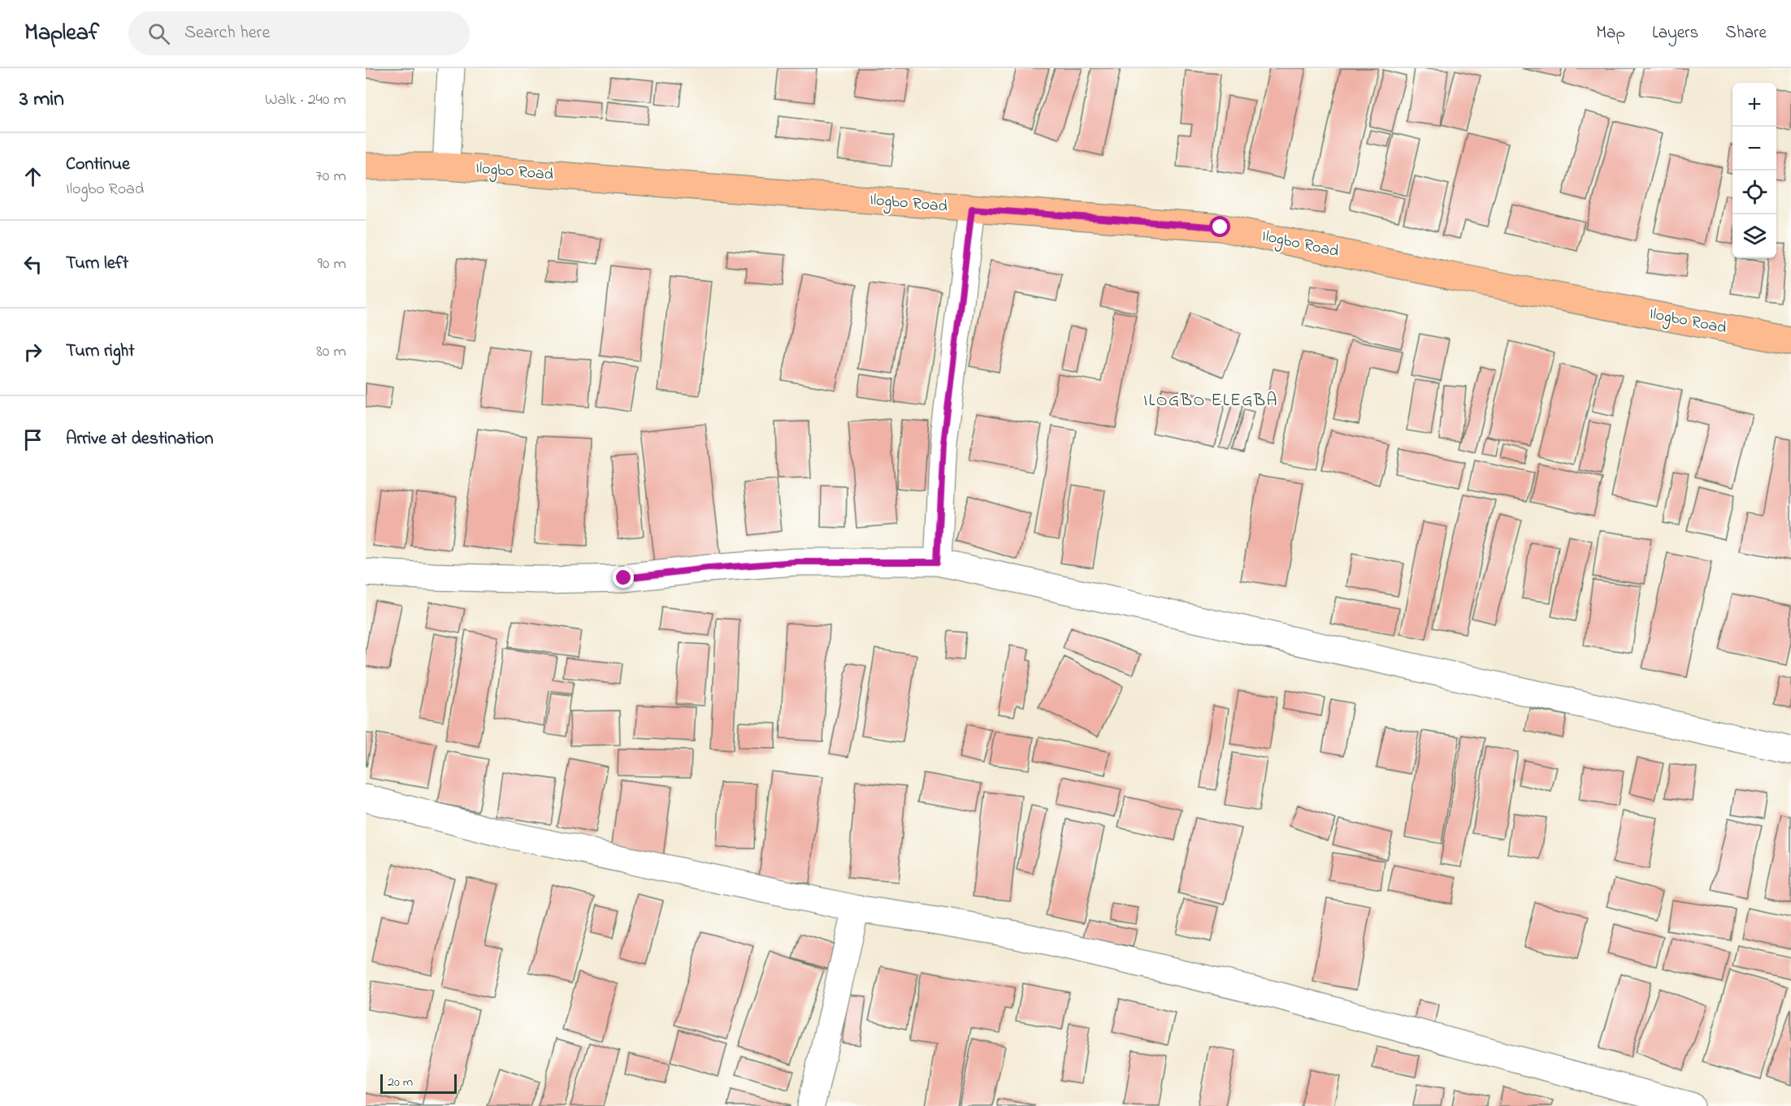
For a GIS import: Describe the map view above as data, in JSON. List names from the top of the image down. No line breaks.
{"streets":{"main road":["Ilogbo Road"]},"districts":["ILOGBO ELEGBA"],"scale_bar":"20 m","page":{"header":"Mapleaf","search":"Search here","nav":["Map","Layers","Share"],"heading":["3 min","Walk · 240 m"],"map_buttons":["+","−"],"list":[["Continue","Ilogbo Road","70 m"],["Turn left","90 m"],["Turn right","80 m"],"Arrive at destination"],"scale":"20 m"}}
